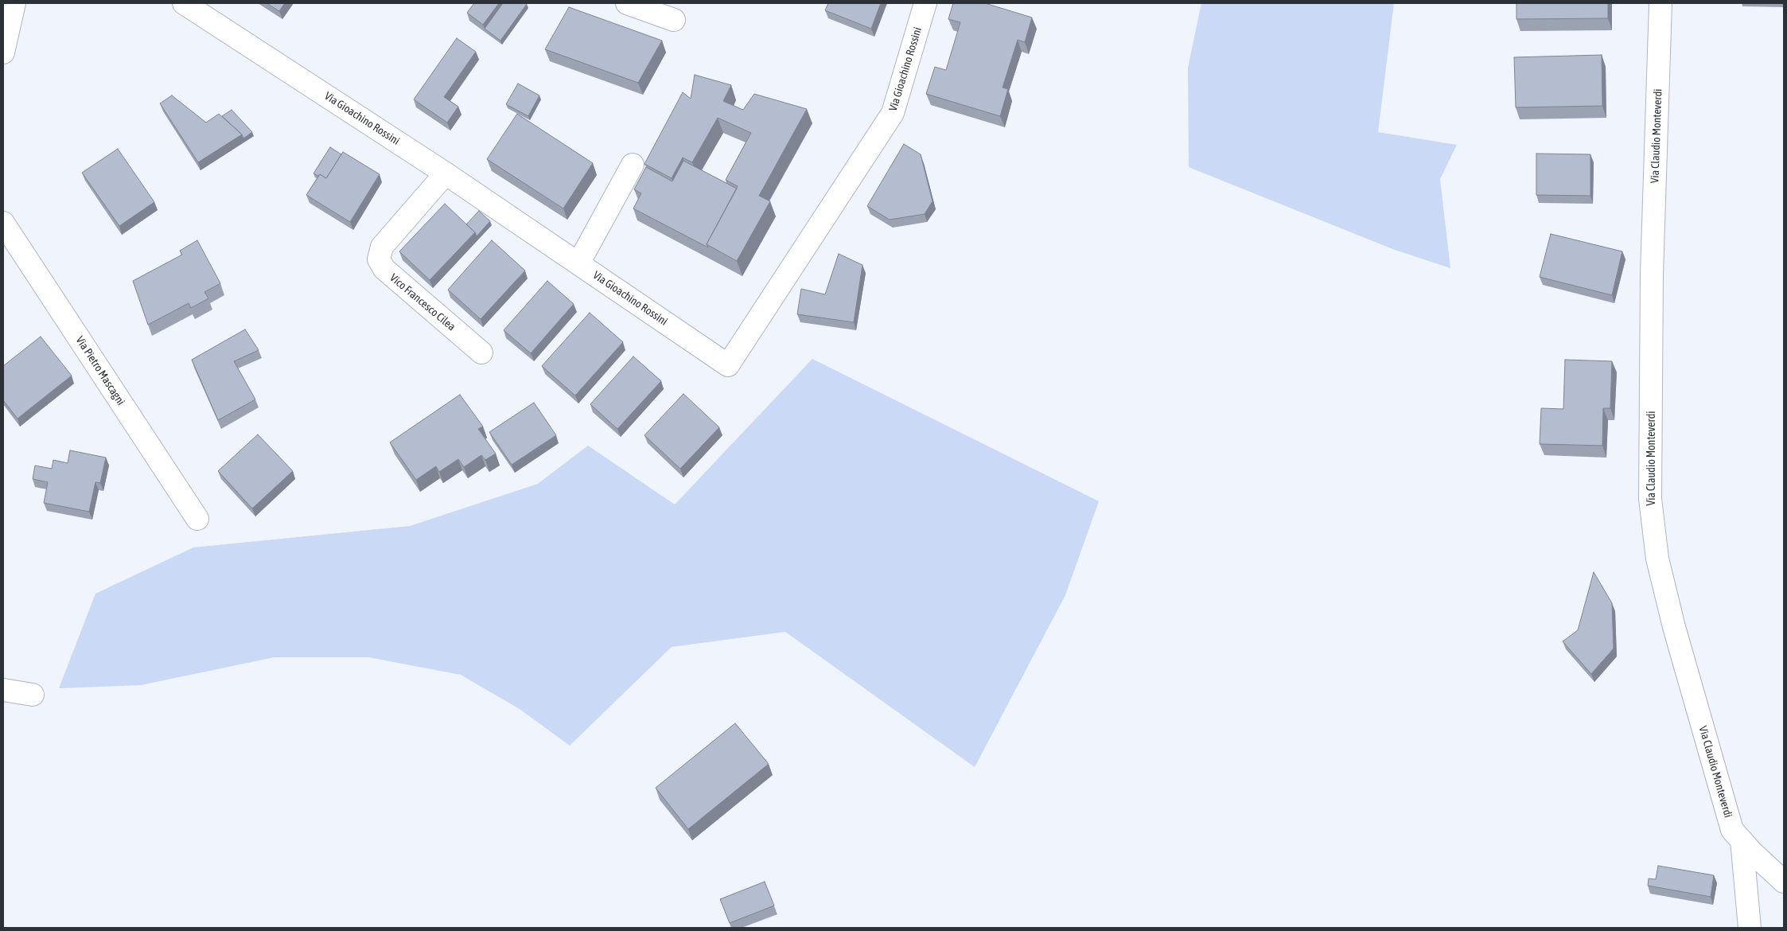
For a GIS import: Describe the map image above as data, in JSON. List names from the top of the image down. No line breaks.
{"streets":{"street":["Via Gioachino Rossini","Via Claudio Monteverdi","Vico Francesco Cilea","Via Pietro Mascagni"]},"crossings":[["Via Gioachino Rossini","Vico Francesco Cilea"]]}
